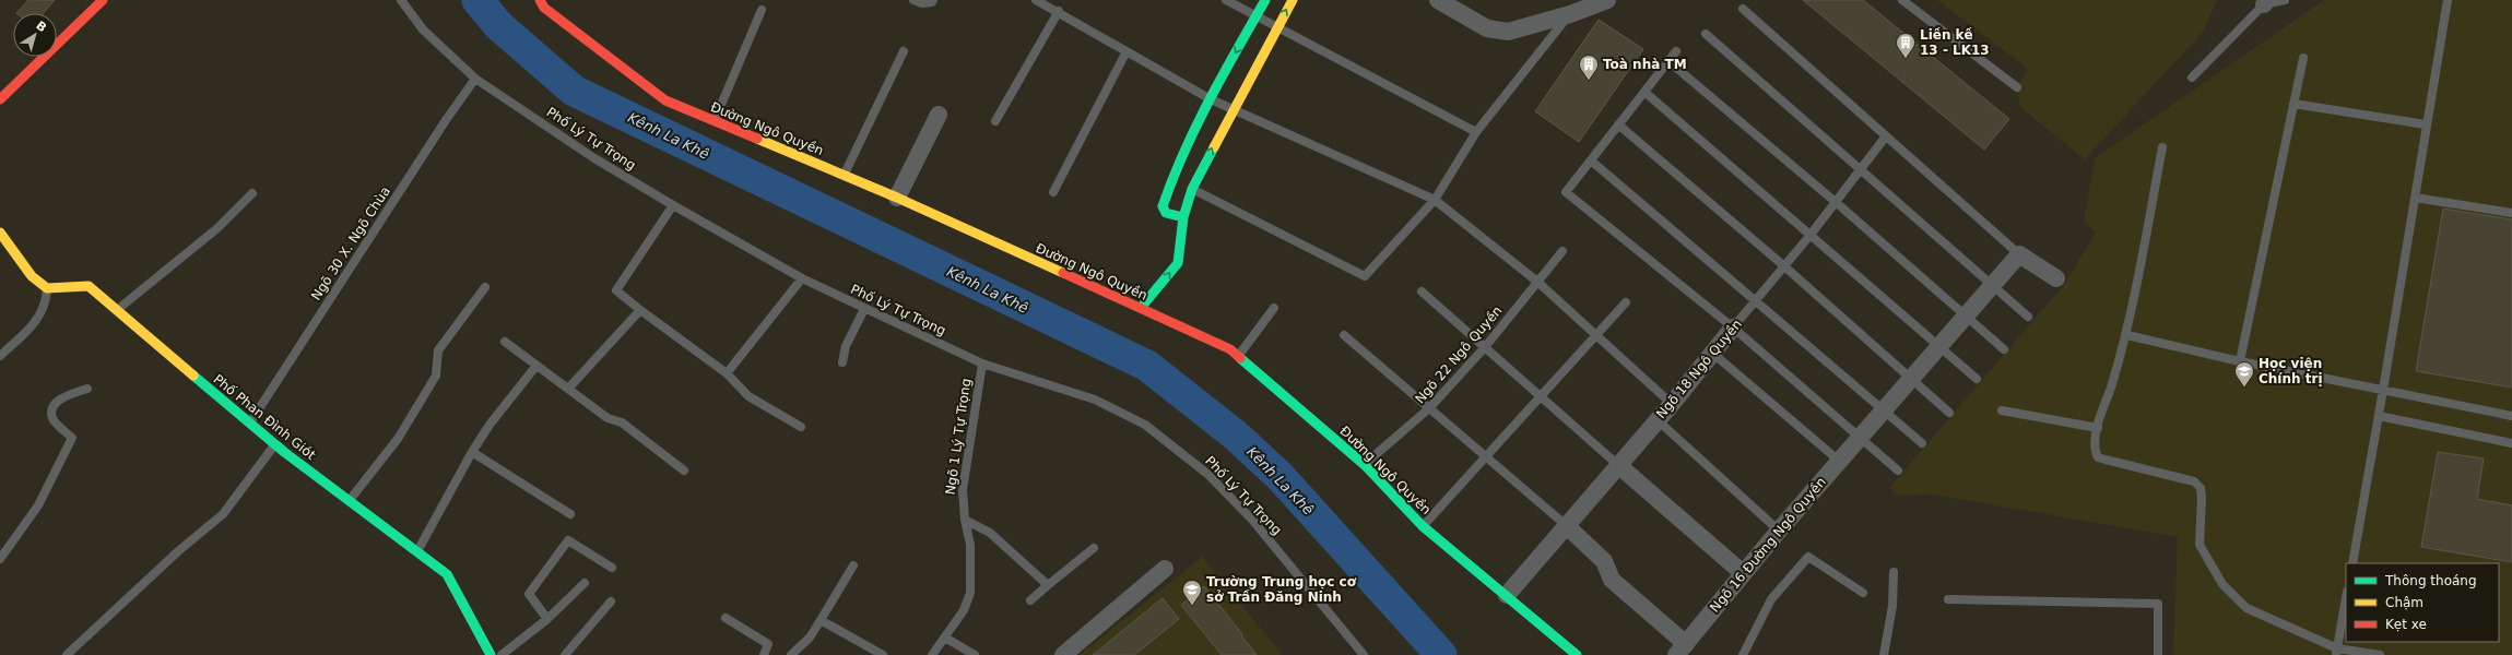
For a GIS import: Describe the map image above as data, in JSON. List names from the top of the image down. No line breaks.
{"streets":{"street":["Đường Ngô Quyền","Ngõ 18 Ngô Quyền","Phố Phan Đình Giót","Ngõ 16 Đường Ngô Quyền"],"lane":["Phố Lý Tự Trọng","Ngõ 30 X. Ngõ Chùa","Ngõ 22 Ngô Quyền","Ngõ 1 Lý Tự Trọng"]},"crossings":[["Đường Ngô Quyền","Ngõ 22 Ngô Quyền"],["Đường Ngô Quyền","Ngõ 18 Ngô Quyền"],["Phố Lý Tự Trọng","Ngõ 30 X. Ngõ Chùa"],["Phố Lý Tự Trọng","Ngõ 1 Lý Tự Trọng"],["Ngõ 30 X. Ngõ Chùa","Phố Phan Đình Giót"]],"water":["Kênh La Khê"],"places":{"building":["Liền kề 13 - LK13","Toà nhà TM"],"school or university":["Học viện Chính trị","Trường Trung học cơ sở Trần Đăng Ninh"]},"legend":["Thông thoáng","Chậm","Kẹt xe"],"north":"top right"}
